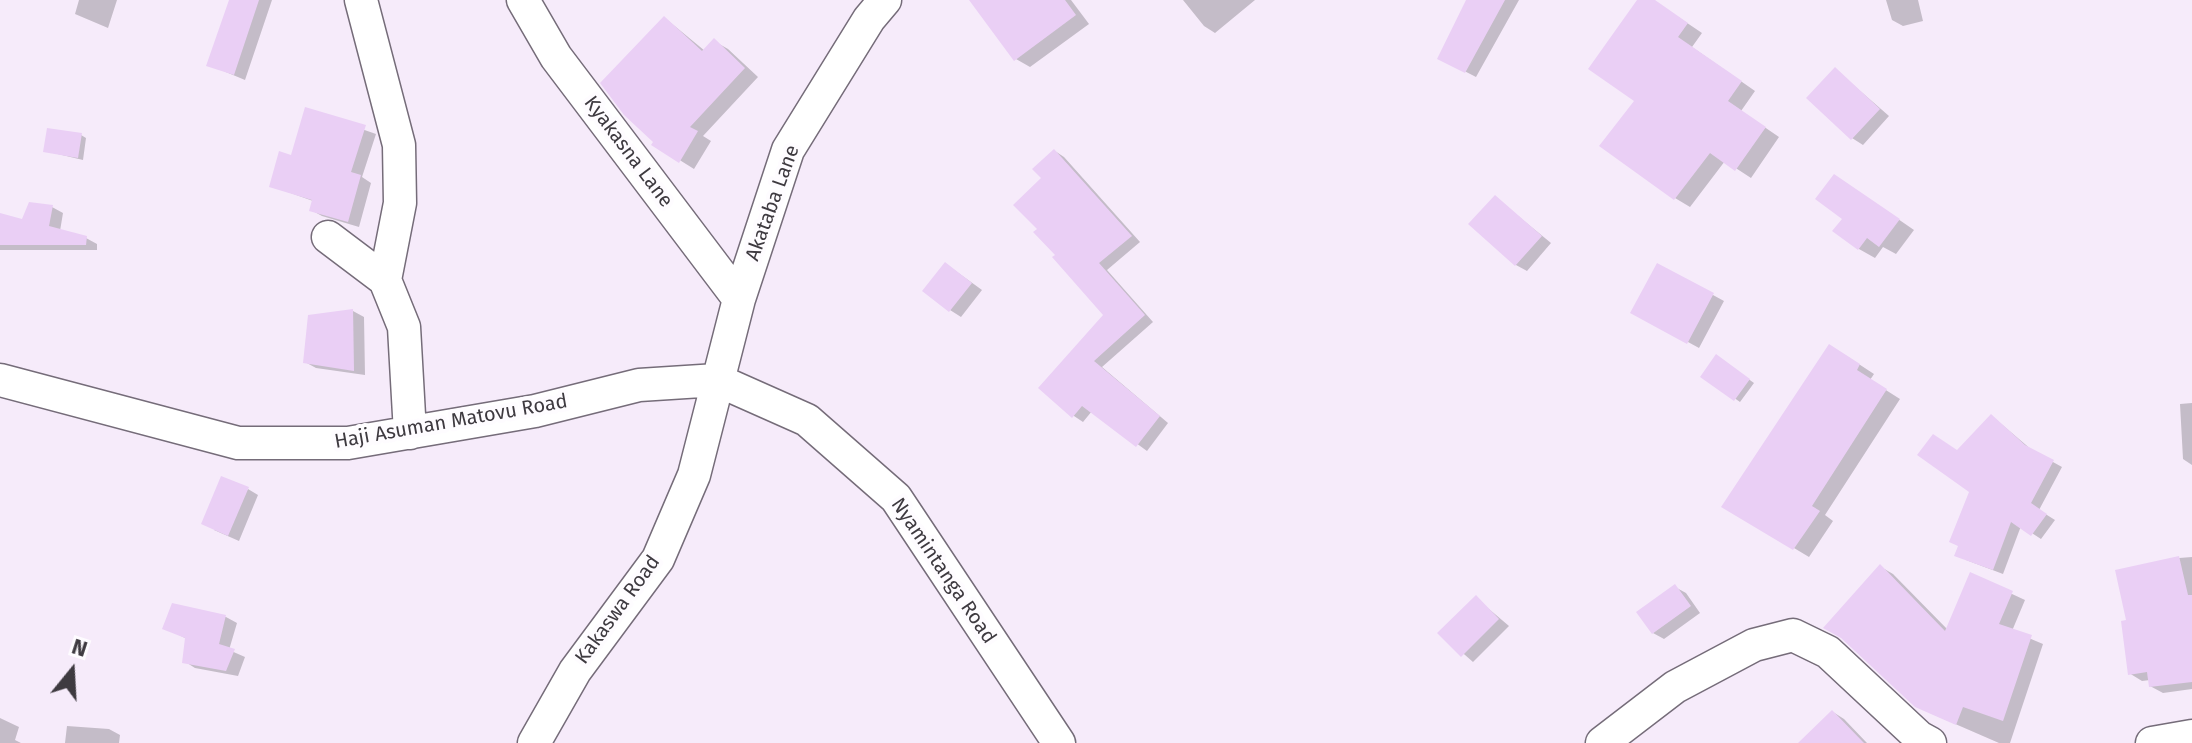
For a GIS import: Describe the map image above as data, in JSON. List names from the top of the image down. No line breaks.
{"streets":{"street":["Kyakasna Lane","Akataba Lane","Haji Asuman Matovu Road","Nyamintanga Road","Kakaswa Road"]},"crossings":[["Kyakasna Lane","Akataba Lane"],["Akataba Lane","Haji Asuman Matovu Road"],["Akataba Lane","Nyamintanga Road"],["Akataba Lane","Kakaswa Road"],["Haji Asuman Matovu Road","Nyamintanga Road"],["Haji Asuman Matovu Road","Kakaswa Road"],["Nyamintanga Road","Kakaswa Road"]],"north":"top"}
